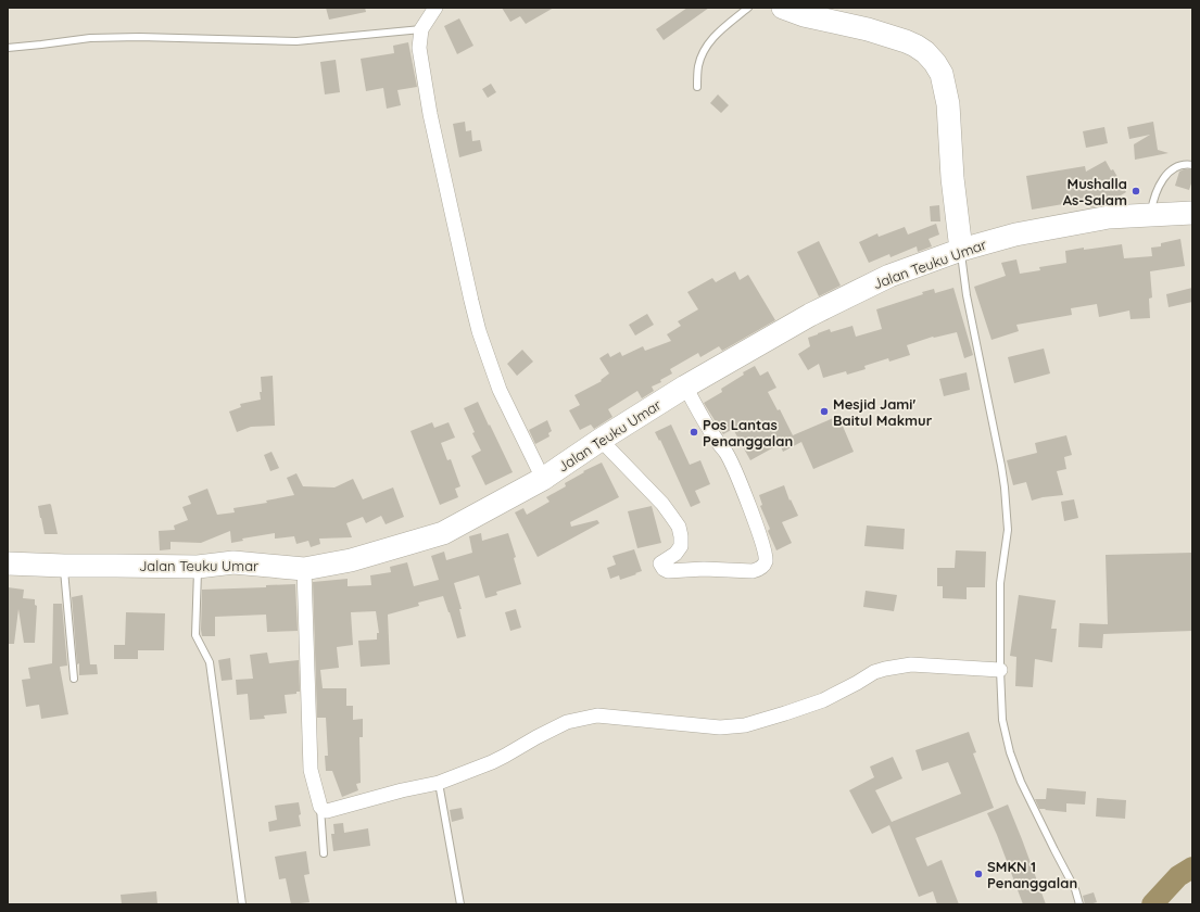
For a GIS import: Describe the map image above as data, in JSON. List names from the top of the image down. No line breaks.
{"streets":{"highway":["Jalan Teuku Umar"]},"places":["Mushalla As-Salam","Mesjid Jami' Baitul Makmur","Pos Lantas Penanggalan","SMKN 1 Penanggalan"]}
